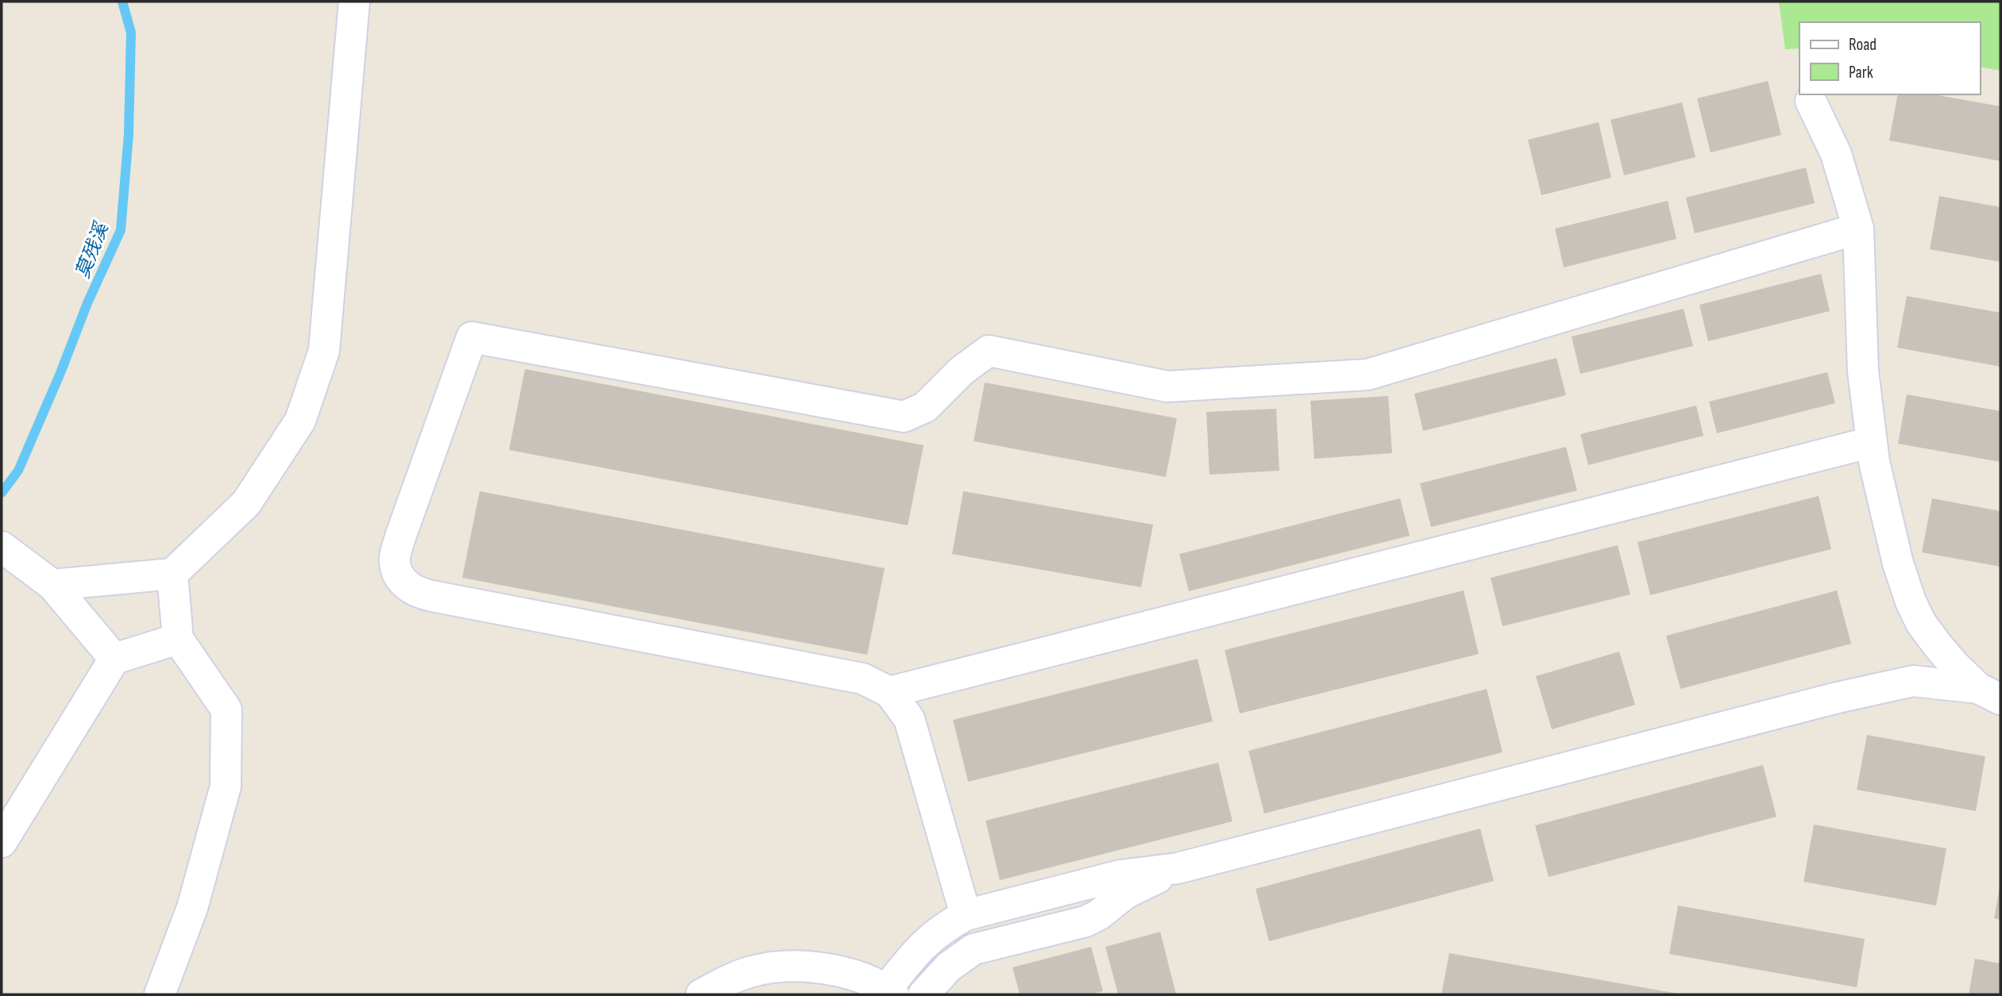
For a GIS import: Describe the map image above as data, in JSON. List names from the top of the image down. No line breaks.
{"water":["莫残溪"],"legend":["Road","Park"]}
